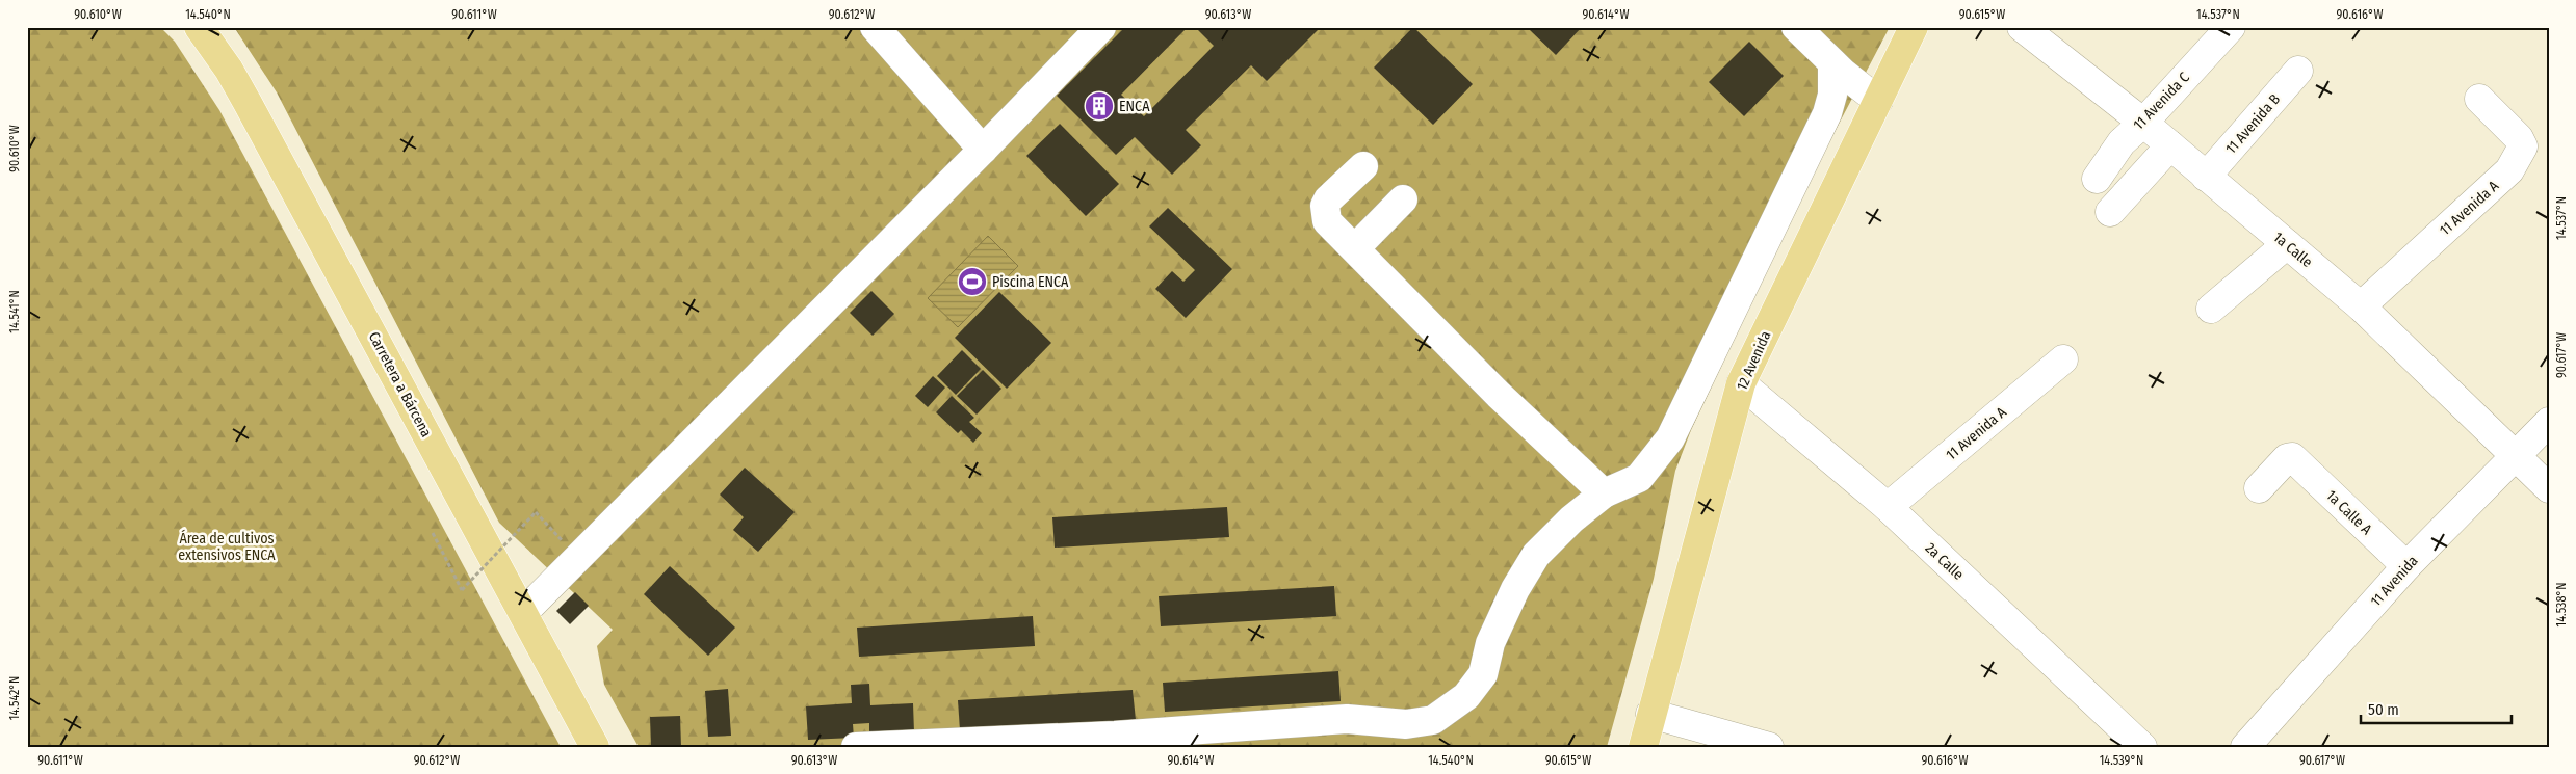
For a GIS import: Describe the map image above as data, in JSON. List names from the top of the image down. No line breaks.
{"streets":{"main road":["12 Avenida","Carretera a Bárcena"],"street":["11 Avenida C","11 Avenida B","11 Avenida A","1a Calle","1a Calle A","2a Calle","11 Avenida"]},"crossings":[["11 Avenida C","1a Calle"],["11 Avenida B","1a Calle"],["11 Avenida A","1a Calle"],["11 Avenida A","2a Calle"],["1a Calle","11 Avenida"],["12 Avenida","2a Calle"],["1a Calle A","11 Avenida"]],"parks":["Área de cultivos extensivos ENCA"],"places":{"building":["ENCA"],"sports":["Piscina ENCA"]},"scale_bar":"50 m","coordinates":["90.610°W","14.540°N","90.611°W","90.612°W","90.613°W","90.614°W","90.615°W","14.537°N","90.616°W","14.541°N","90.617°W","14.538°N","14.542°N","14.539°N"]}
